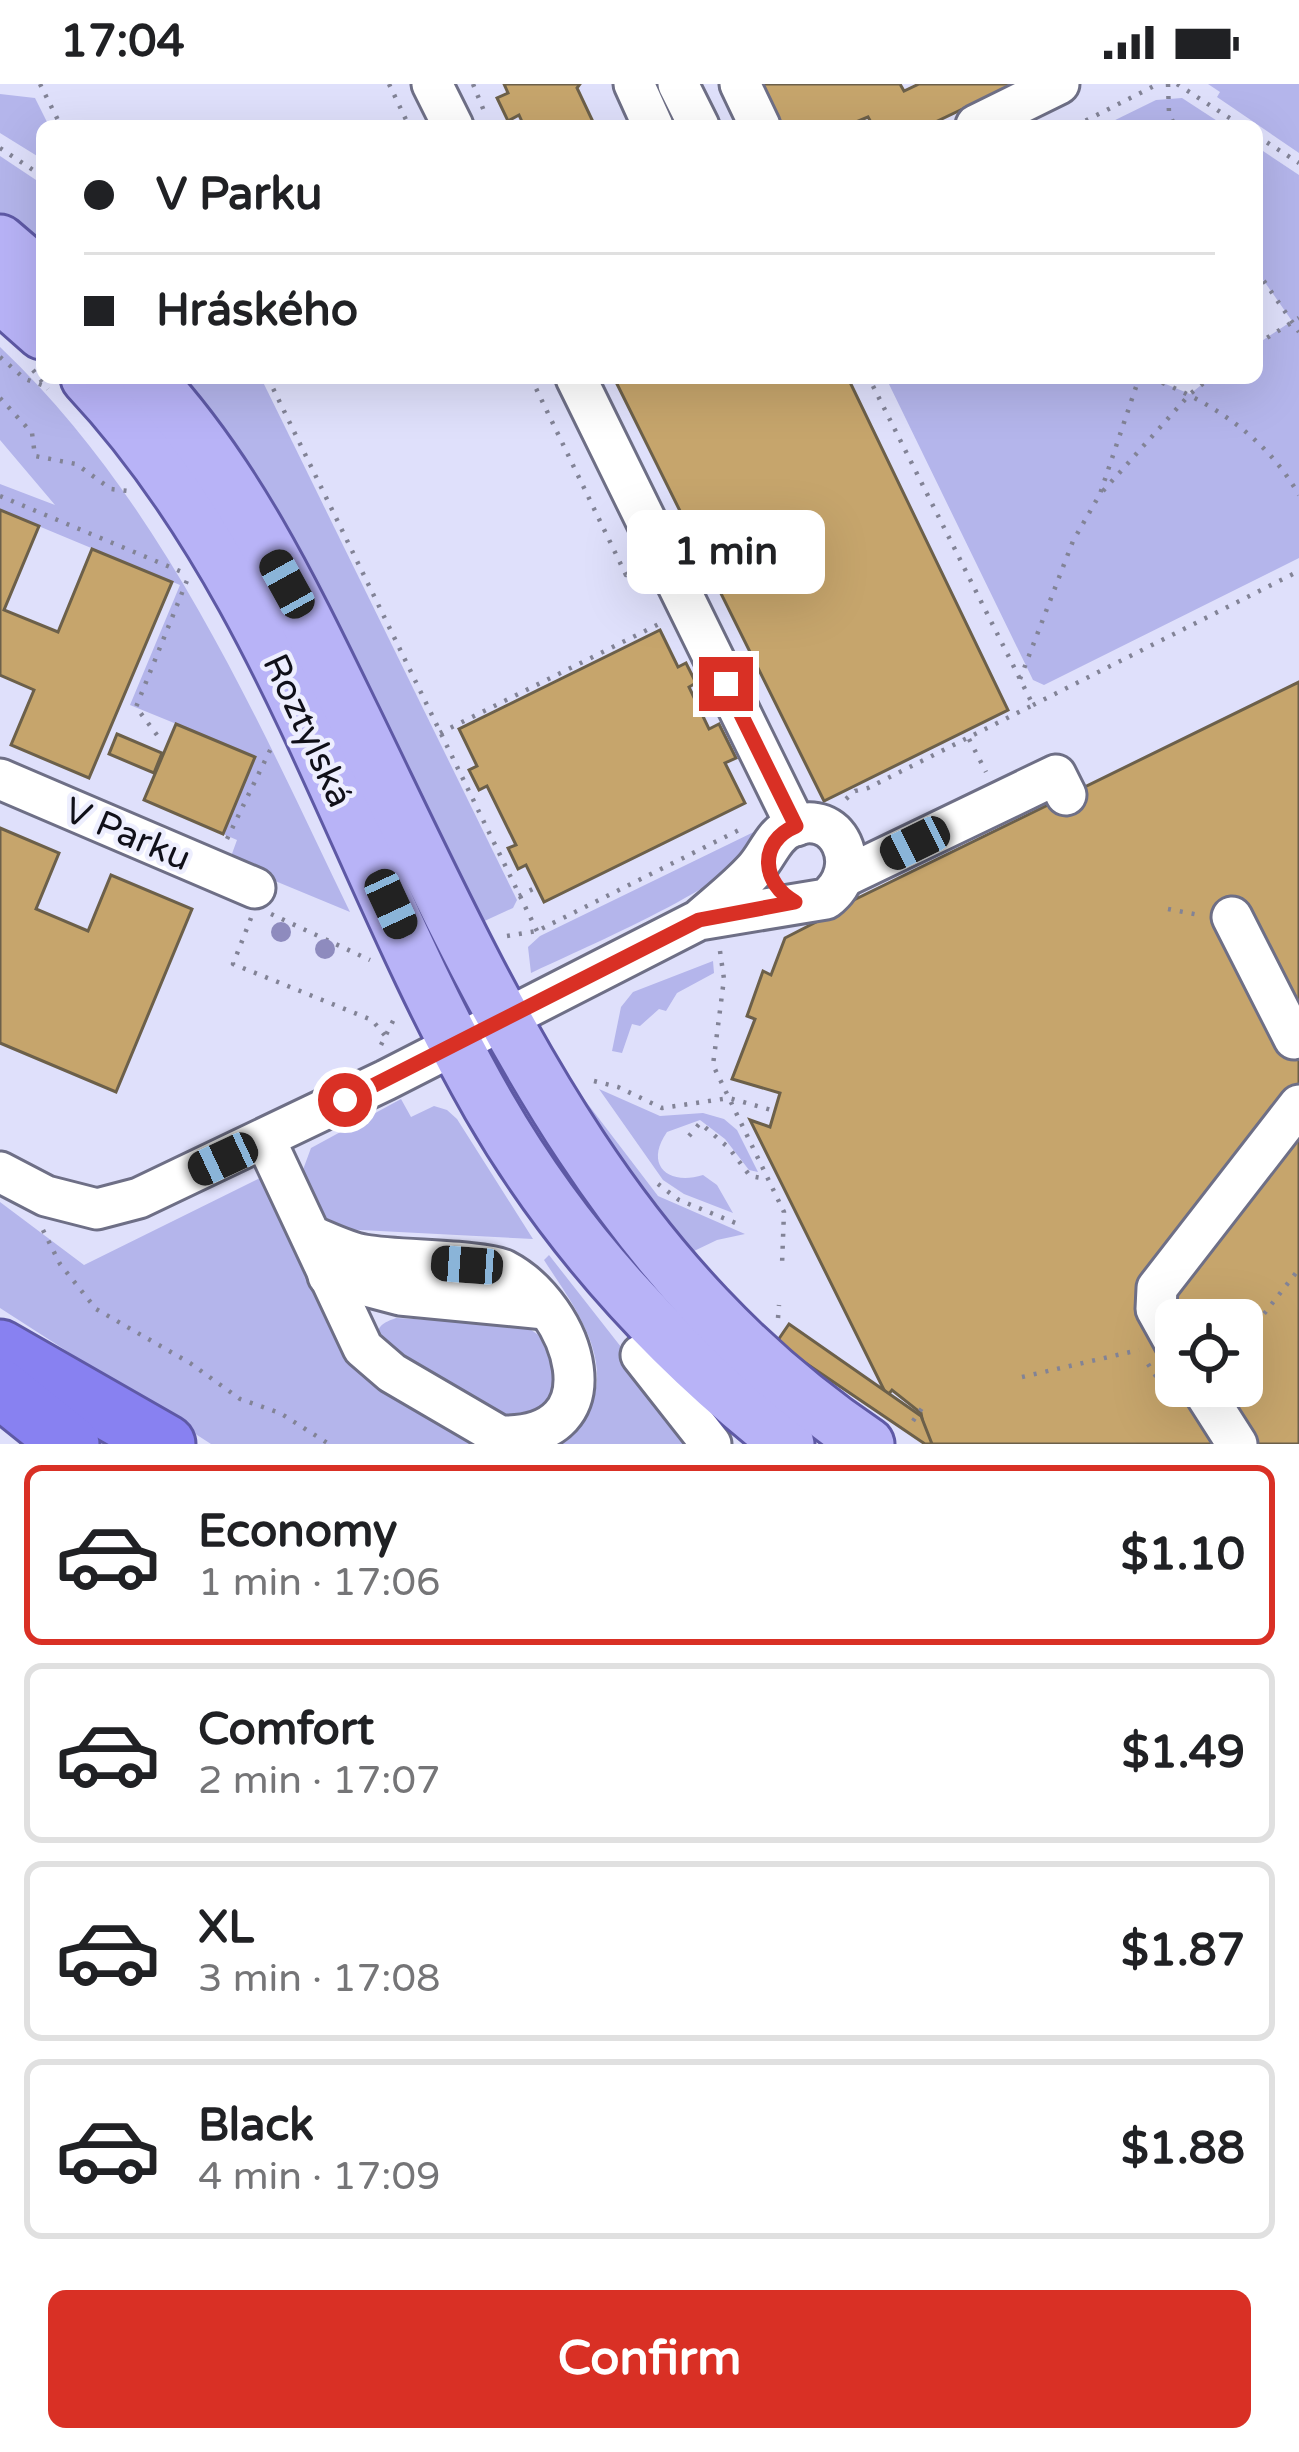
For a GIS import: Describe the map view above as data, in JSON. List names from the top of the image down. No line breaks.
{"streets":{"main road":["Roztylská"],"street":["V Parku"]},"page":{"status":"17:04","banner":["V Parku","Hráského"],"bubble":"1 min","list":[{"name":"Economy","note":"1 min · 17:06","value":"$1.10"},{"name":"Comfort","note":"2 min · 17:07","value":"$1.49"},{"name":"XL","note":"3 min · 17:08","value":"$1.87"},{"name":"Black","note":"4 min · 17:09","value":"$1.88"}],"buttons":"Confirm"}}
